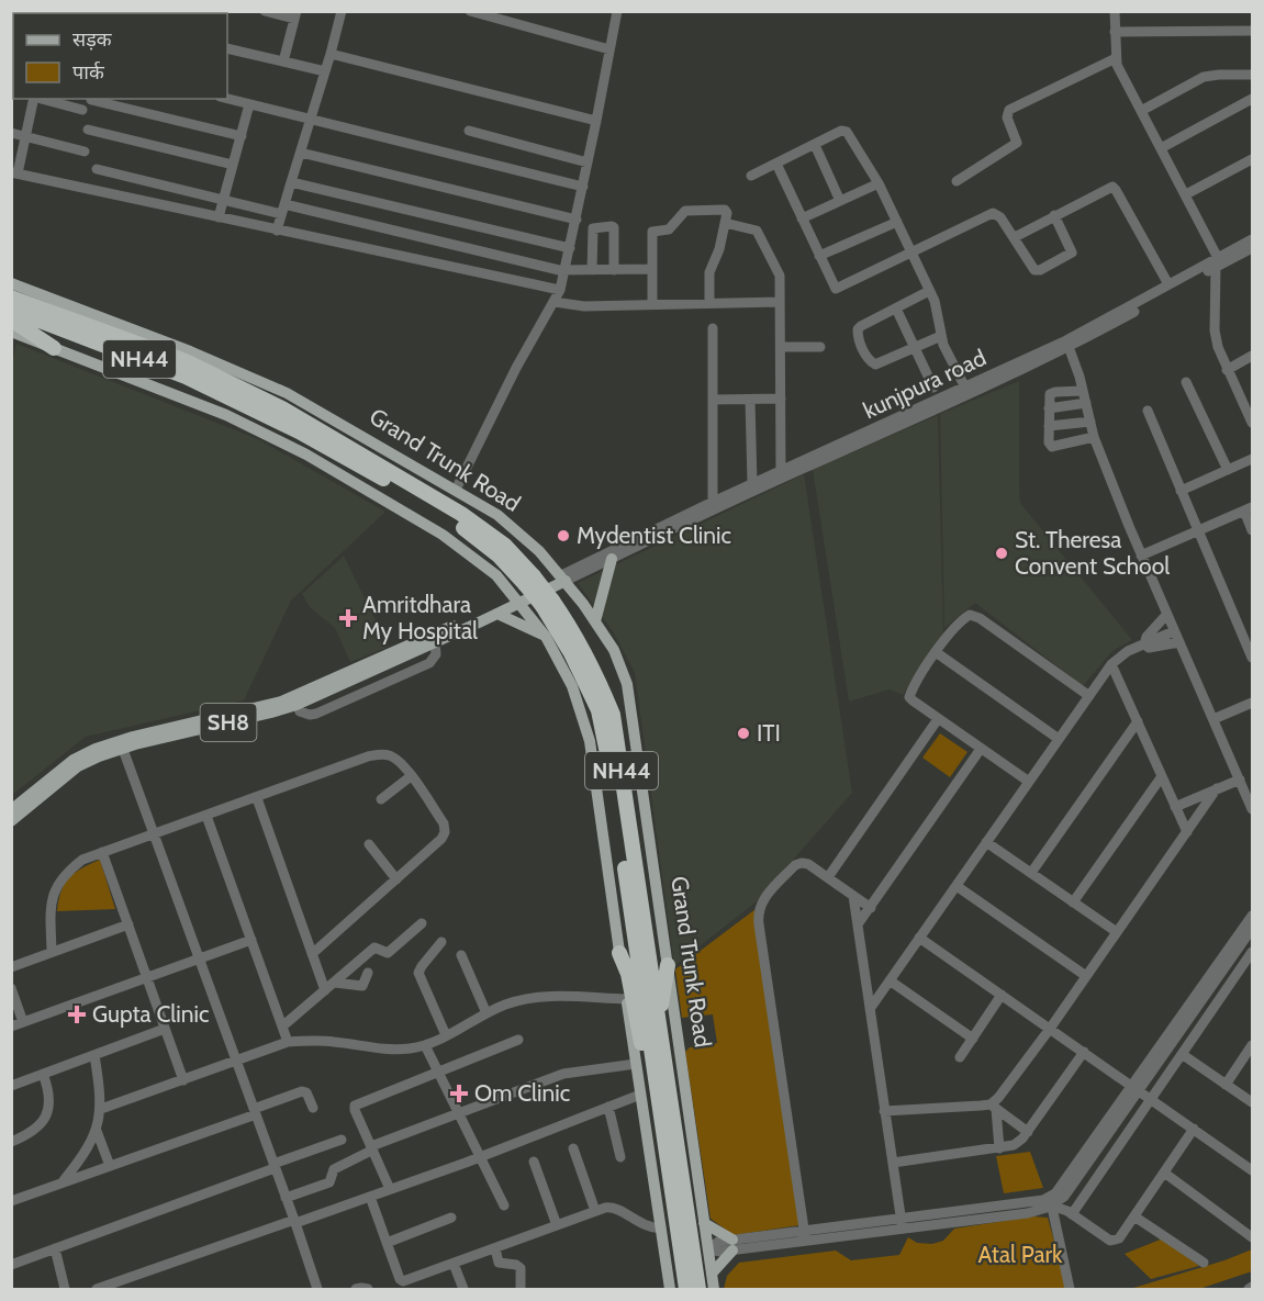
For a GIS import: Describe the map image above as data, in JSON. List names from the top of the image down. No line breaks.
{"streets":{"highway":["NH44","Grand Trunk Road"],"main road":["SH8"],"street":["kunjpura road"]},"crossings":[["NH44","Grand Trunk Road"],["kunjpura road","Grand Trunk Road"],["kunjpura road","SH8"],["Grand Trunk Road","SH8"]],"parks":["Atal Park"],"places":{"other":["Mydentist Clinic","St. Theresa Convent School","ITI"],"health":["Amritdhara My Hospital","Gupta Clinic","Om Clinic"]},"legend":["सड़क","पार्क"]}
